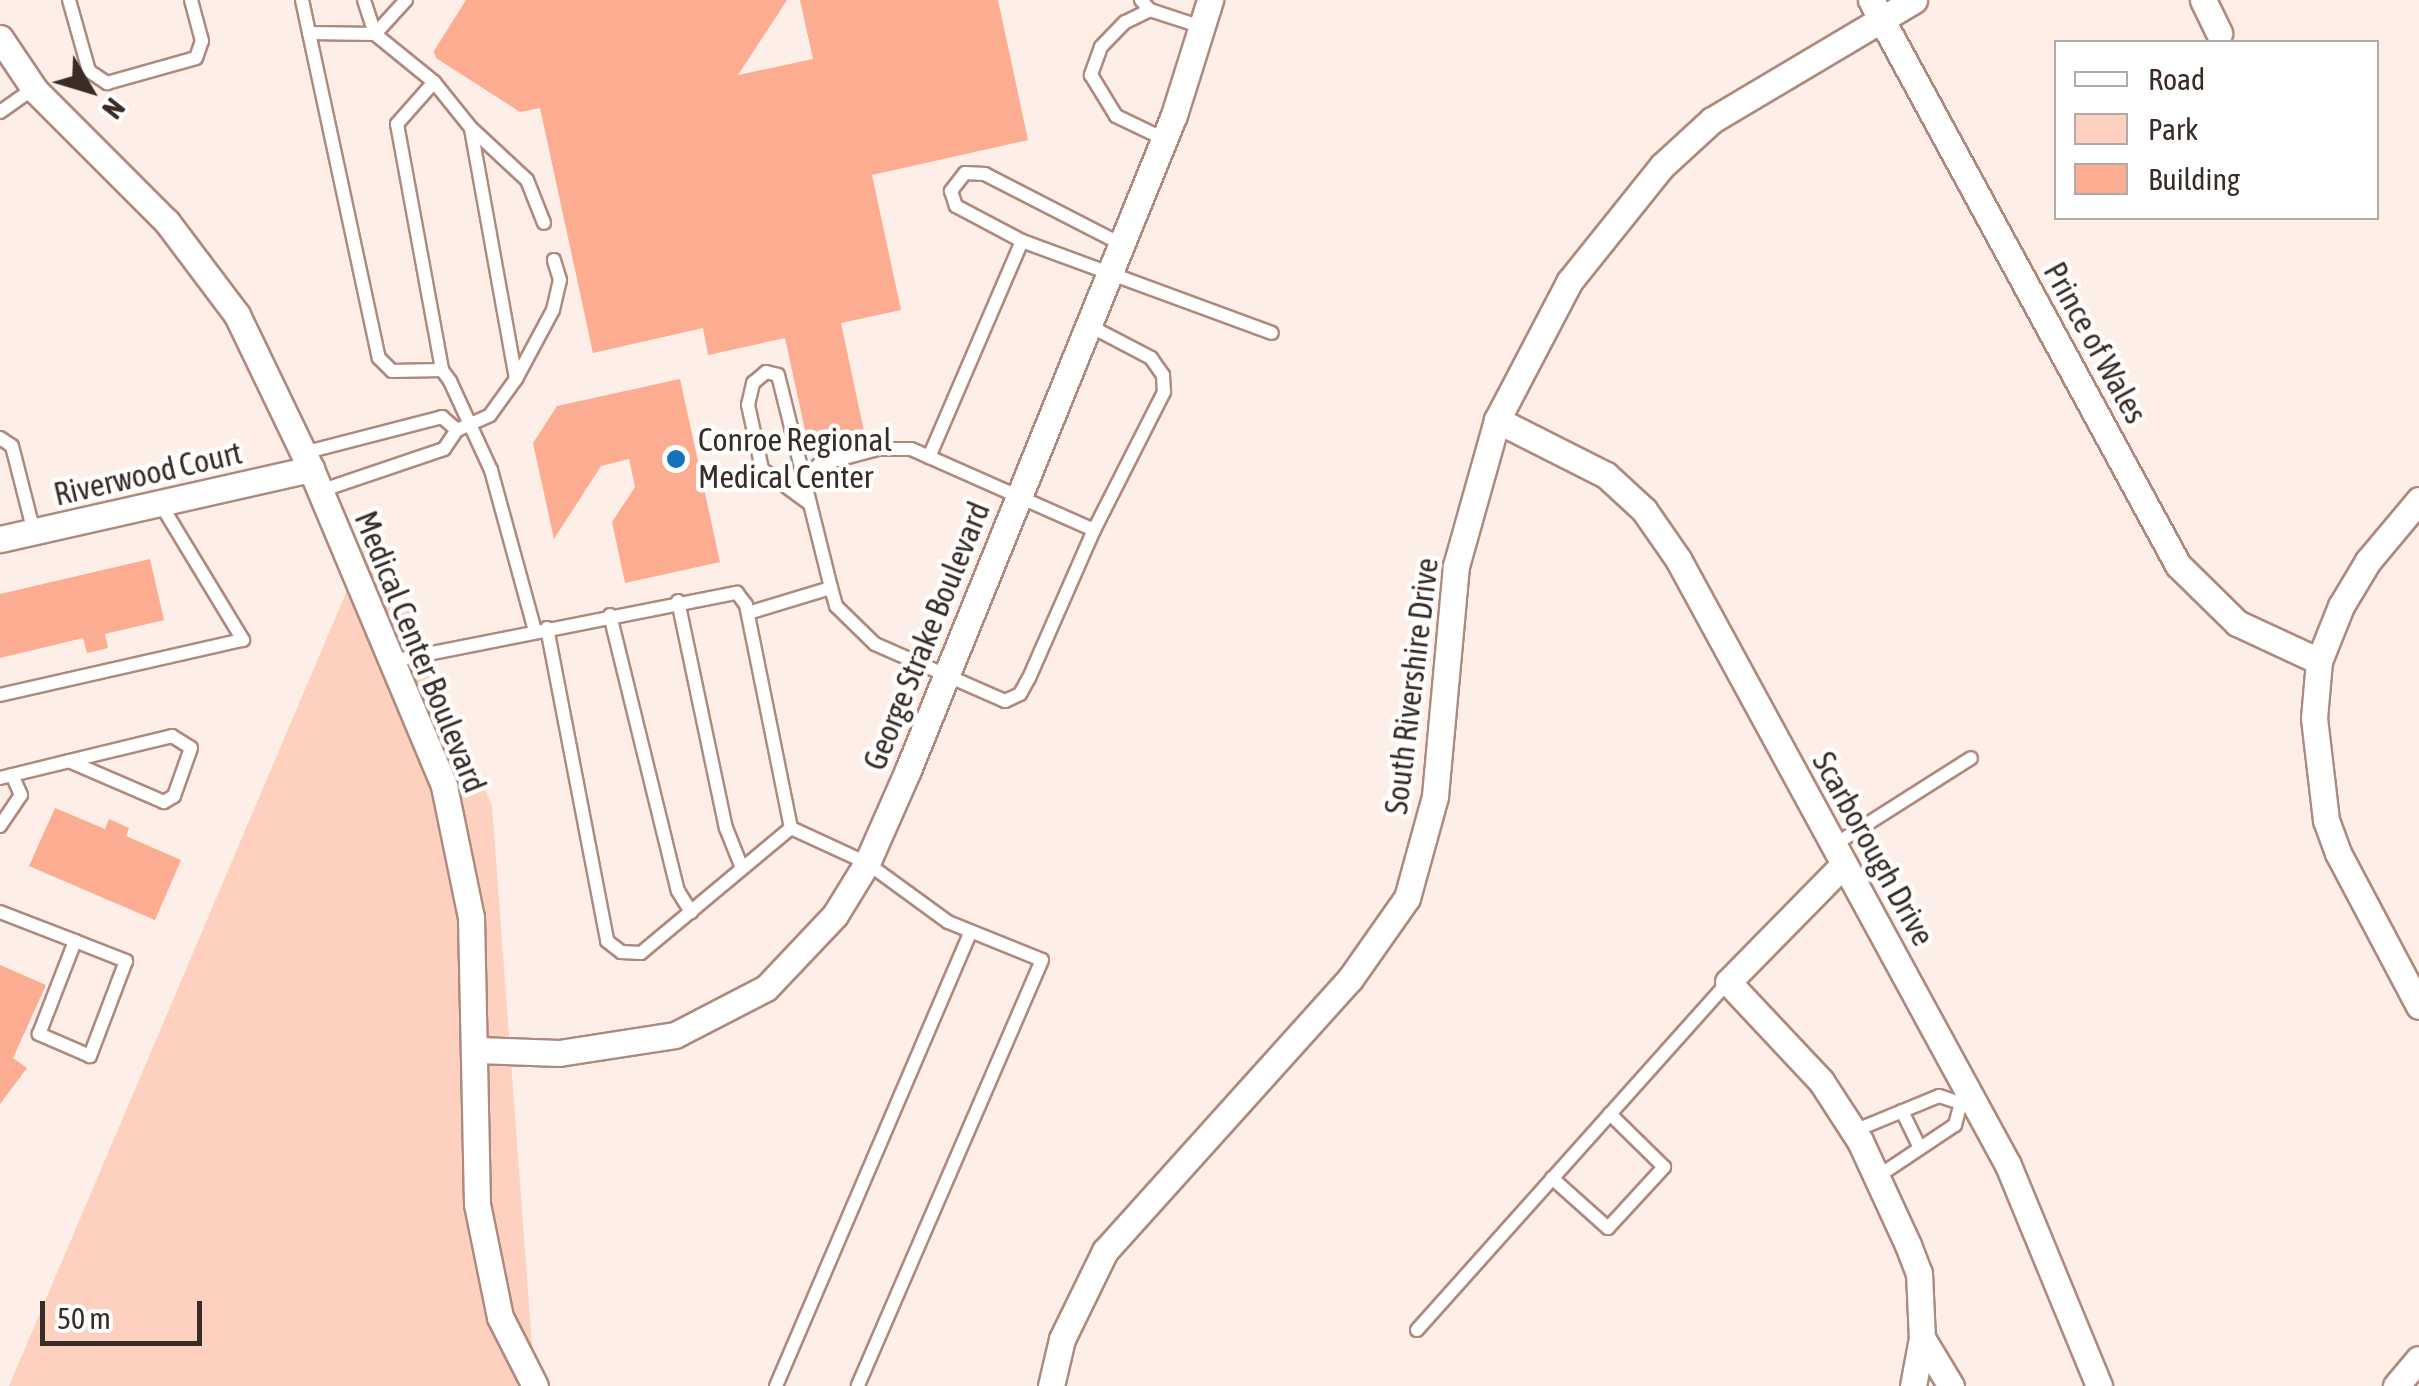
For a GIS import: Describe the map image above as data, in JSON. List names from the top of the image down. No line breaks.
{"streets":{"street":["Prince of Wales","Riverwood Court","George Strake Boulevard","Medical Center Boulevard","South Rivershire Drive","Scarborough Drive"]},"crossings":[["Prince of Wales","South Rivershire Drive"],["Riverwood Court","Medical Center Boulevard"],["George Strake Boulevard","Medical Center Boulevard"],["South Rivershire Drive","Scarborough Drive"]],"places":["Conroe Regional Medical Center"],"legend":["Road","Park","Building"],"scale_bar":"50 m","north":"bottom right"}
